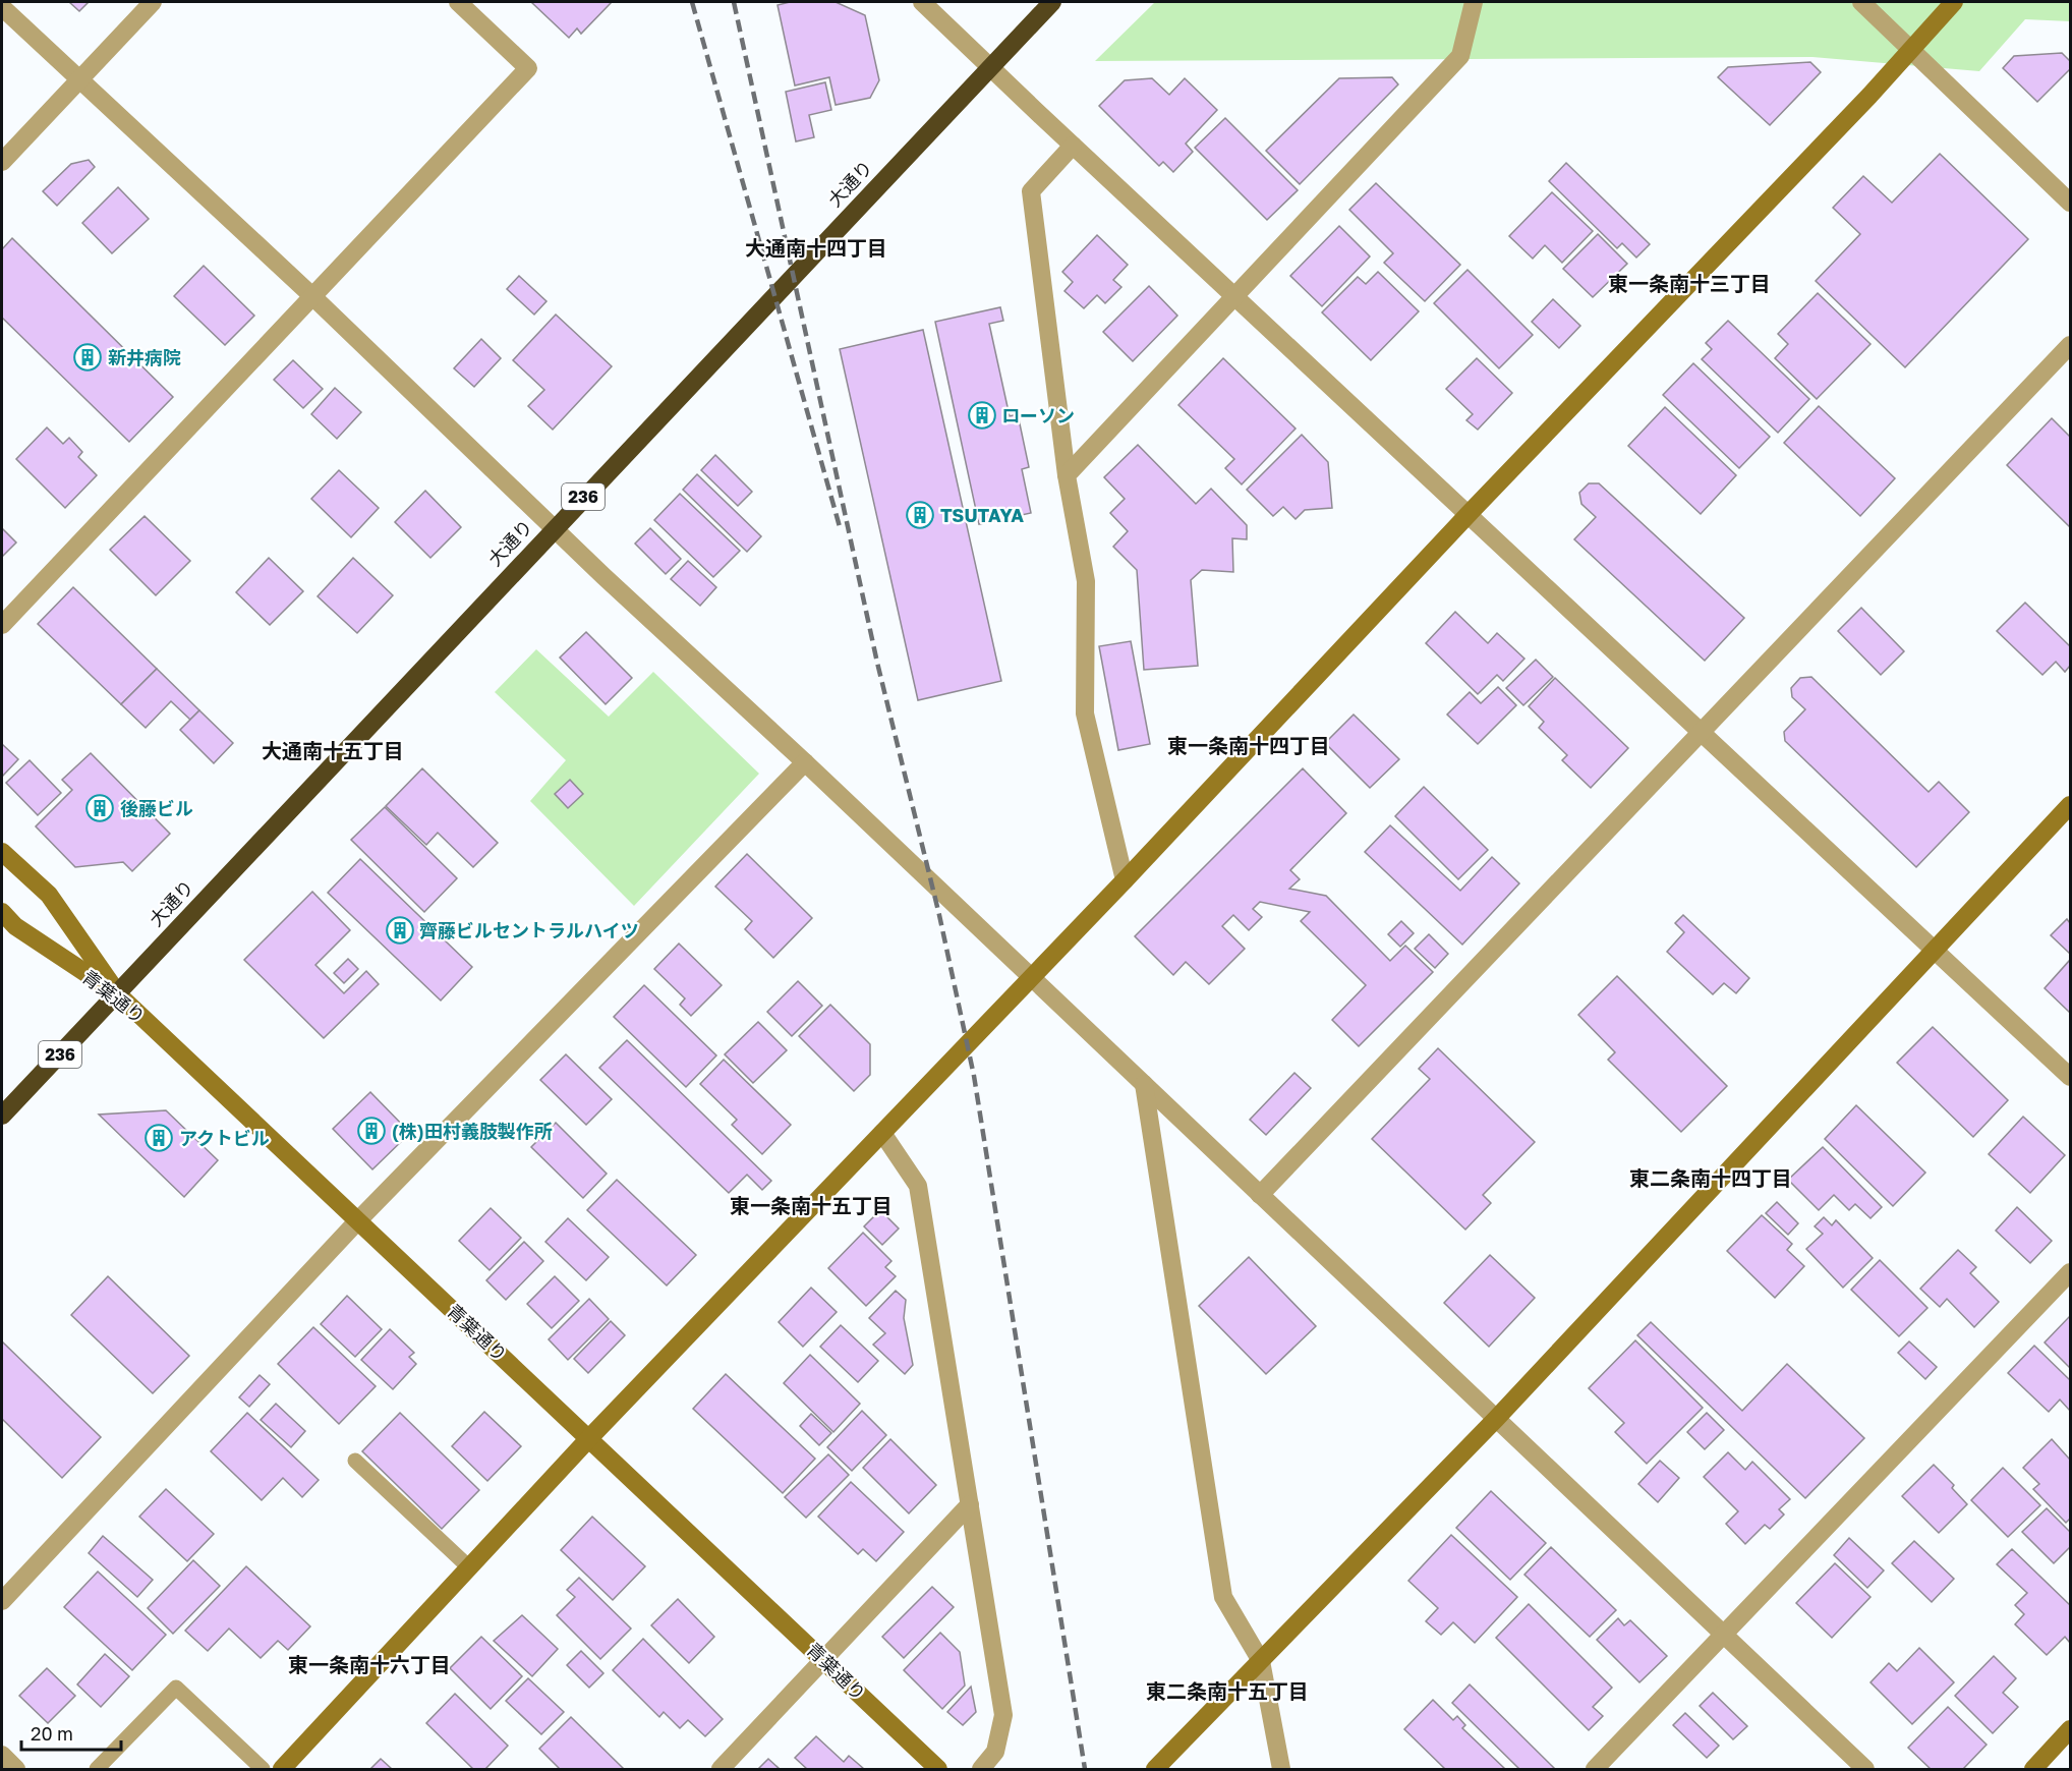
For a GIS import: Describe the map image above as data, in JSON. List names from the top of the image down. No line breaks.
{"streets":{"highway":["大通り","236"],"street":["青葉通り"]},"crossings":[["大通り","青葉通り"]],"districts":["大通南十四丁目","東一条南十三丁目","東一条南十四丁目","大通南十五丁目","東二条南十四丁目","東一条南十五丁目","東一条南十六丁目","東二条南十五丁目"],"places":{"building":["新井病院","ローソン","TSUTAYA","後藤ビル","齊藤ビルセントラルハイツ","(株)田村義肢製作所","アクトビル"]},"scale_bar":"20 m"}
